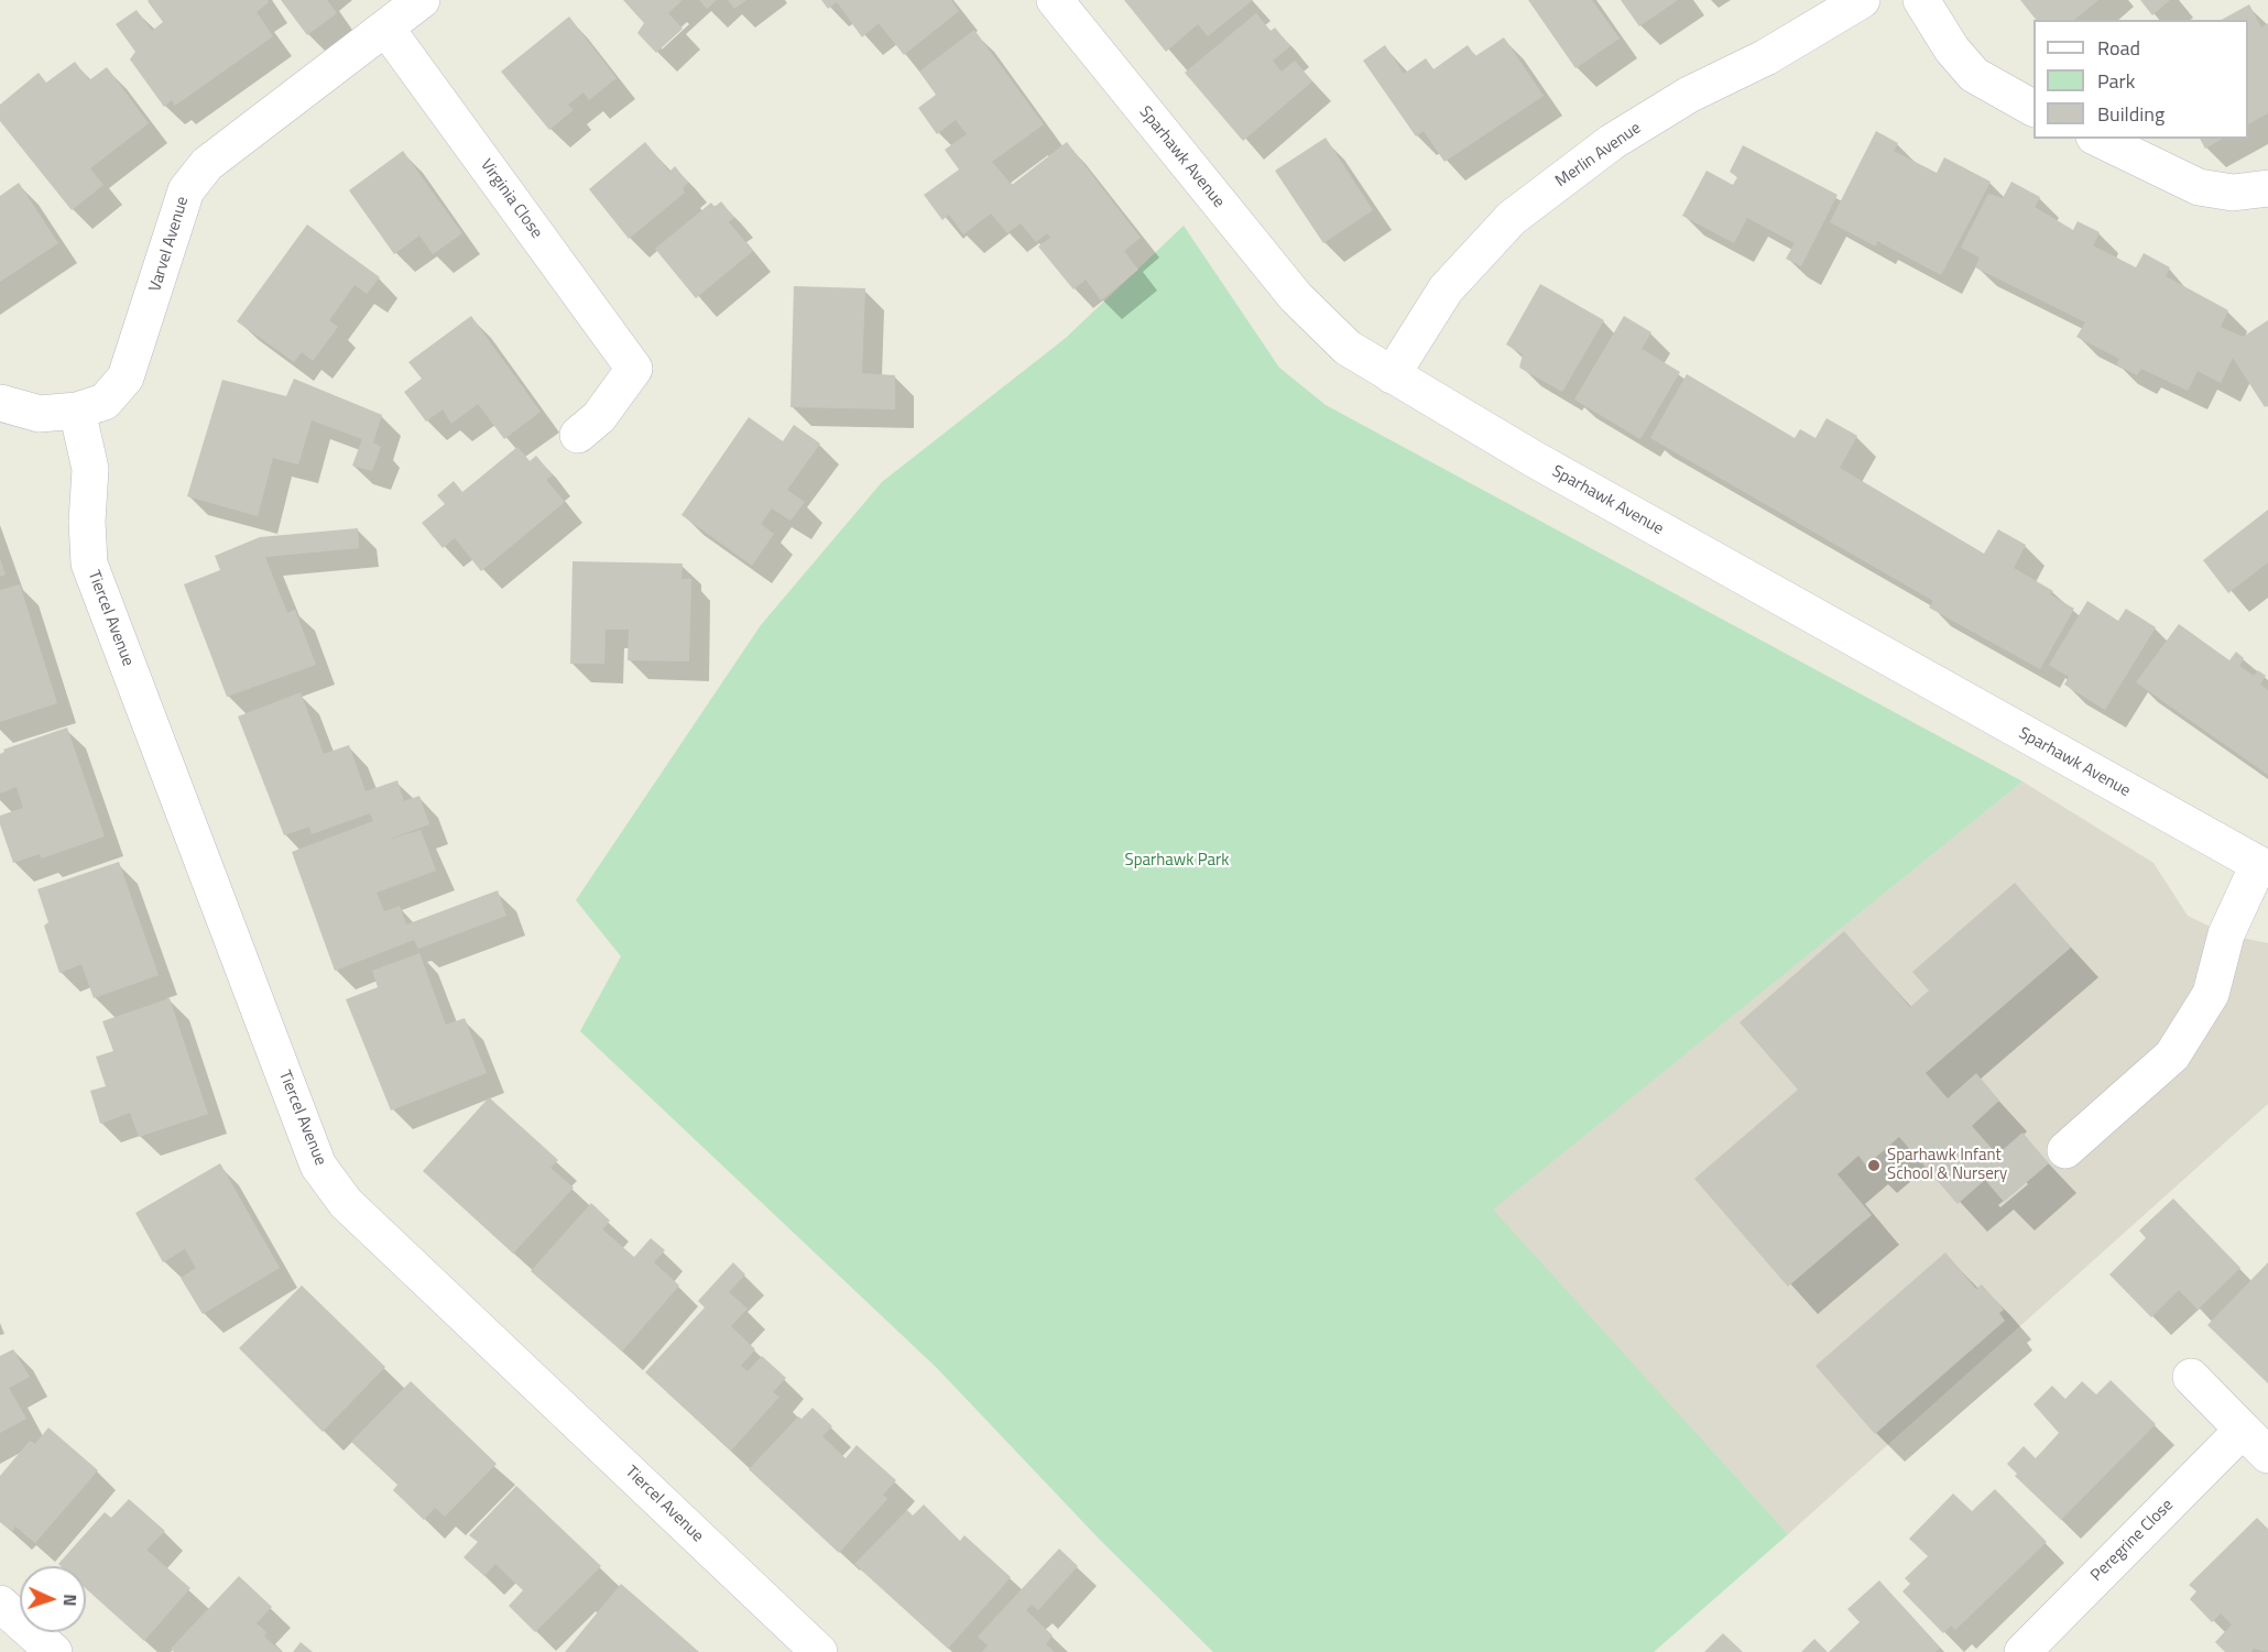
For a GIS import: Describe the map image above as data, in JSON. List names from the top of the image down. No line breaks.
{"streets":{"street":["Merlin Avenue","Sparhawk Avenue","Virginia Close","Varvel Avenue","Tiercel Avenue","Peregrine Close"]},"crossings":[["Merlin Avenue","Sparhawk Avenue"],["Virginia Close","Varvel Avenue"],["Varvel Avenue","Tiercel Avenue"]],"parks":["Sparhawk Park"],"places":["Sparhawk Infant School & Nursery"],"legend":["Road","Park","Building"],"north":"right"}
